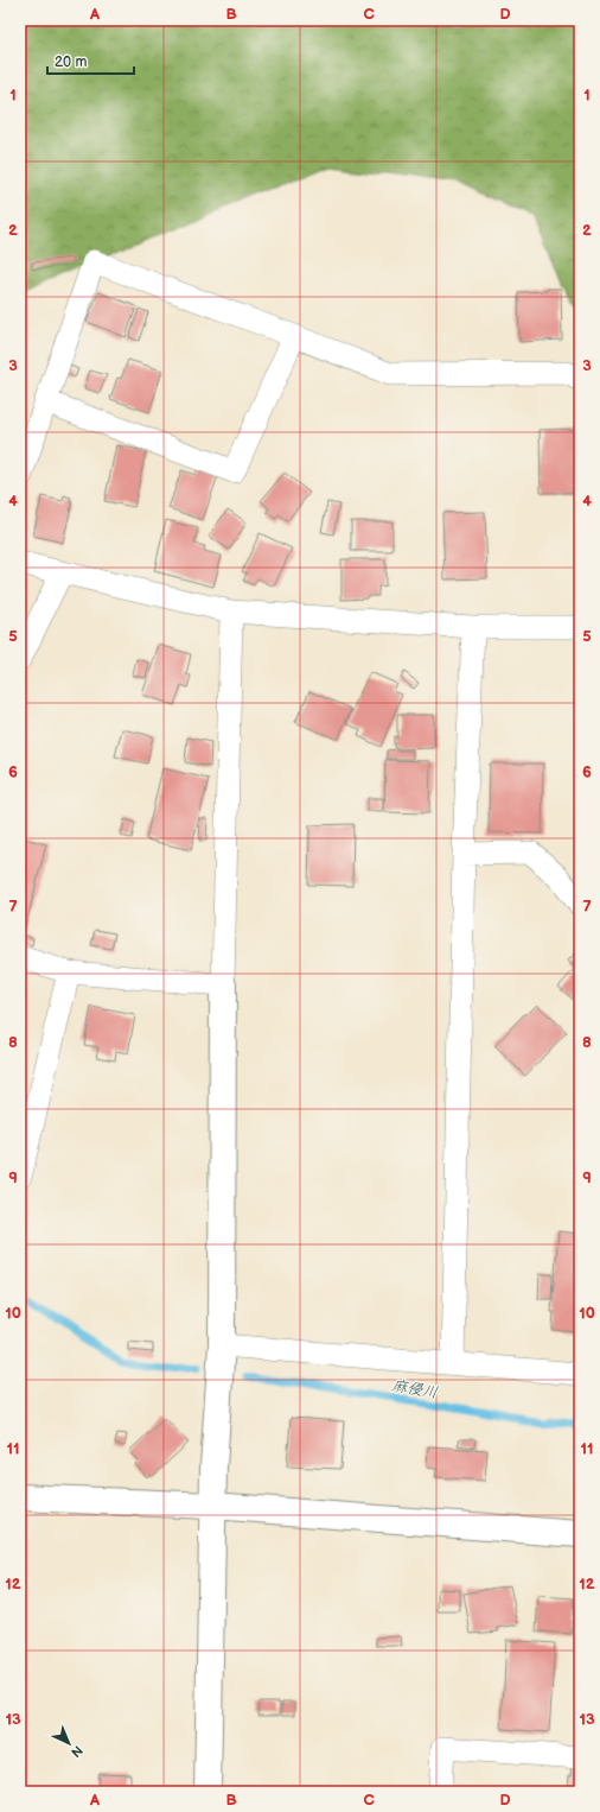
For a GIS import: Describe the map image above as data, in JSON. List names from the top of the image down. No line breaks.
{"water":["麻侵川"],"scale_bar":"20 m","north":"bottom right","grid":{"columns":["A","B","C","D"],"rows":["1","2","3","4","5","6","7","8","9","10","11","12","13"]}}
